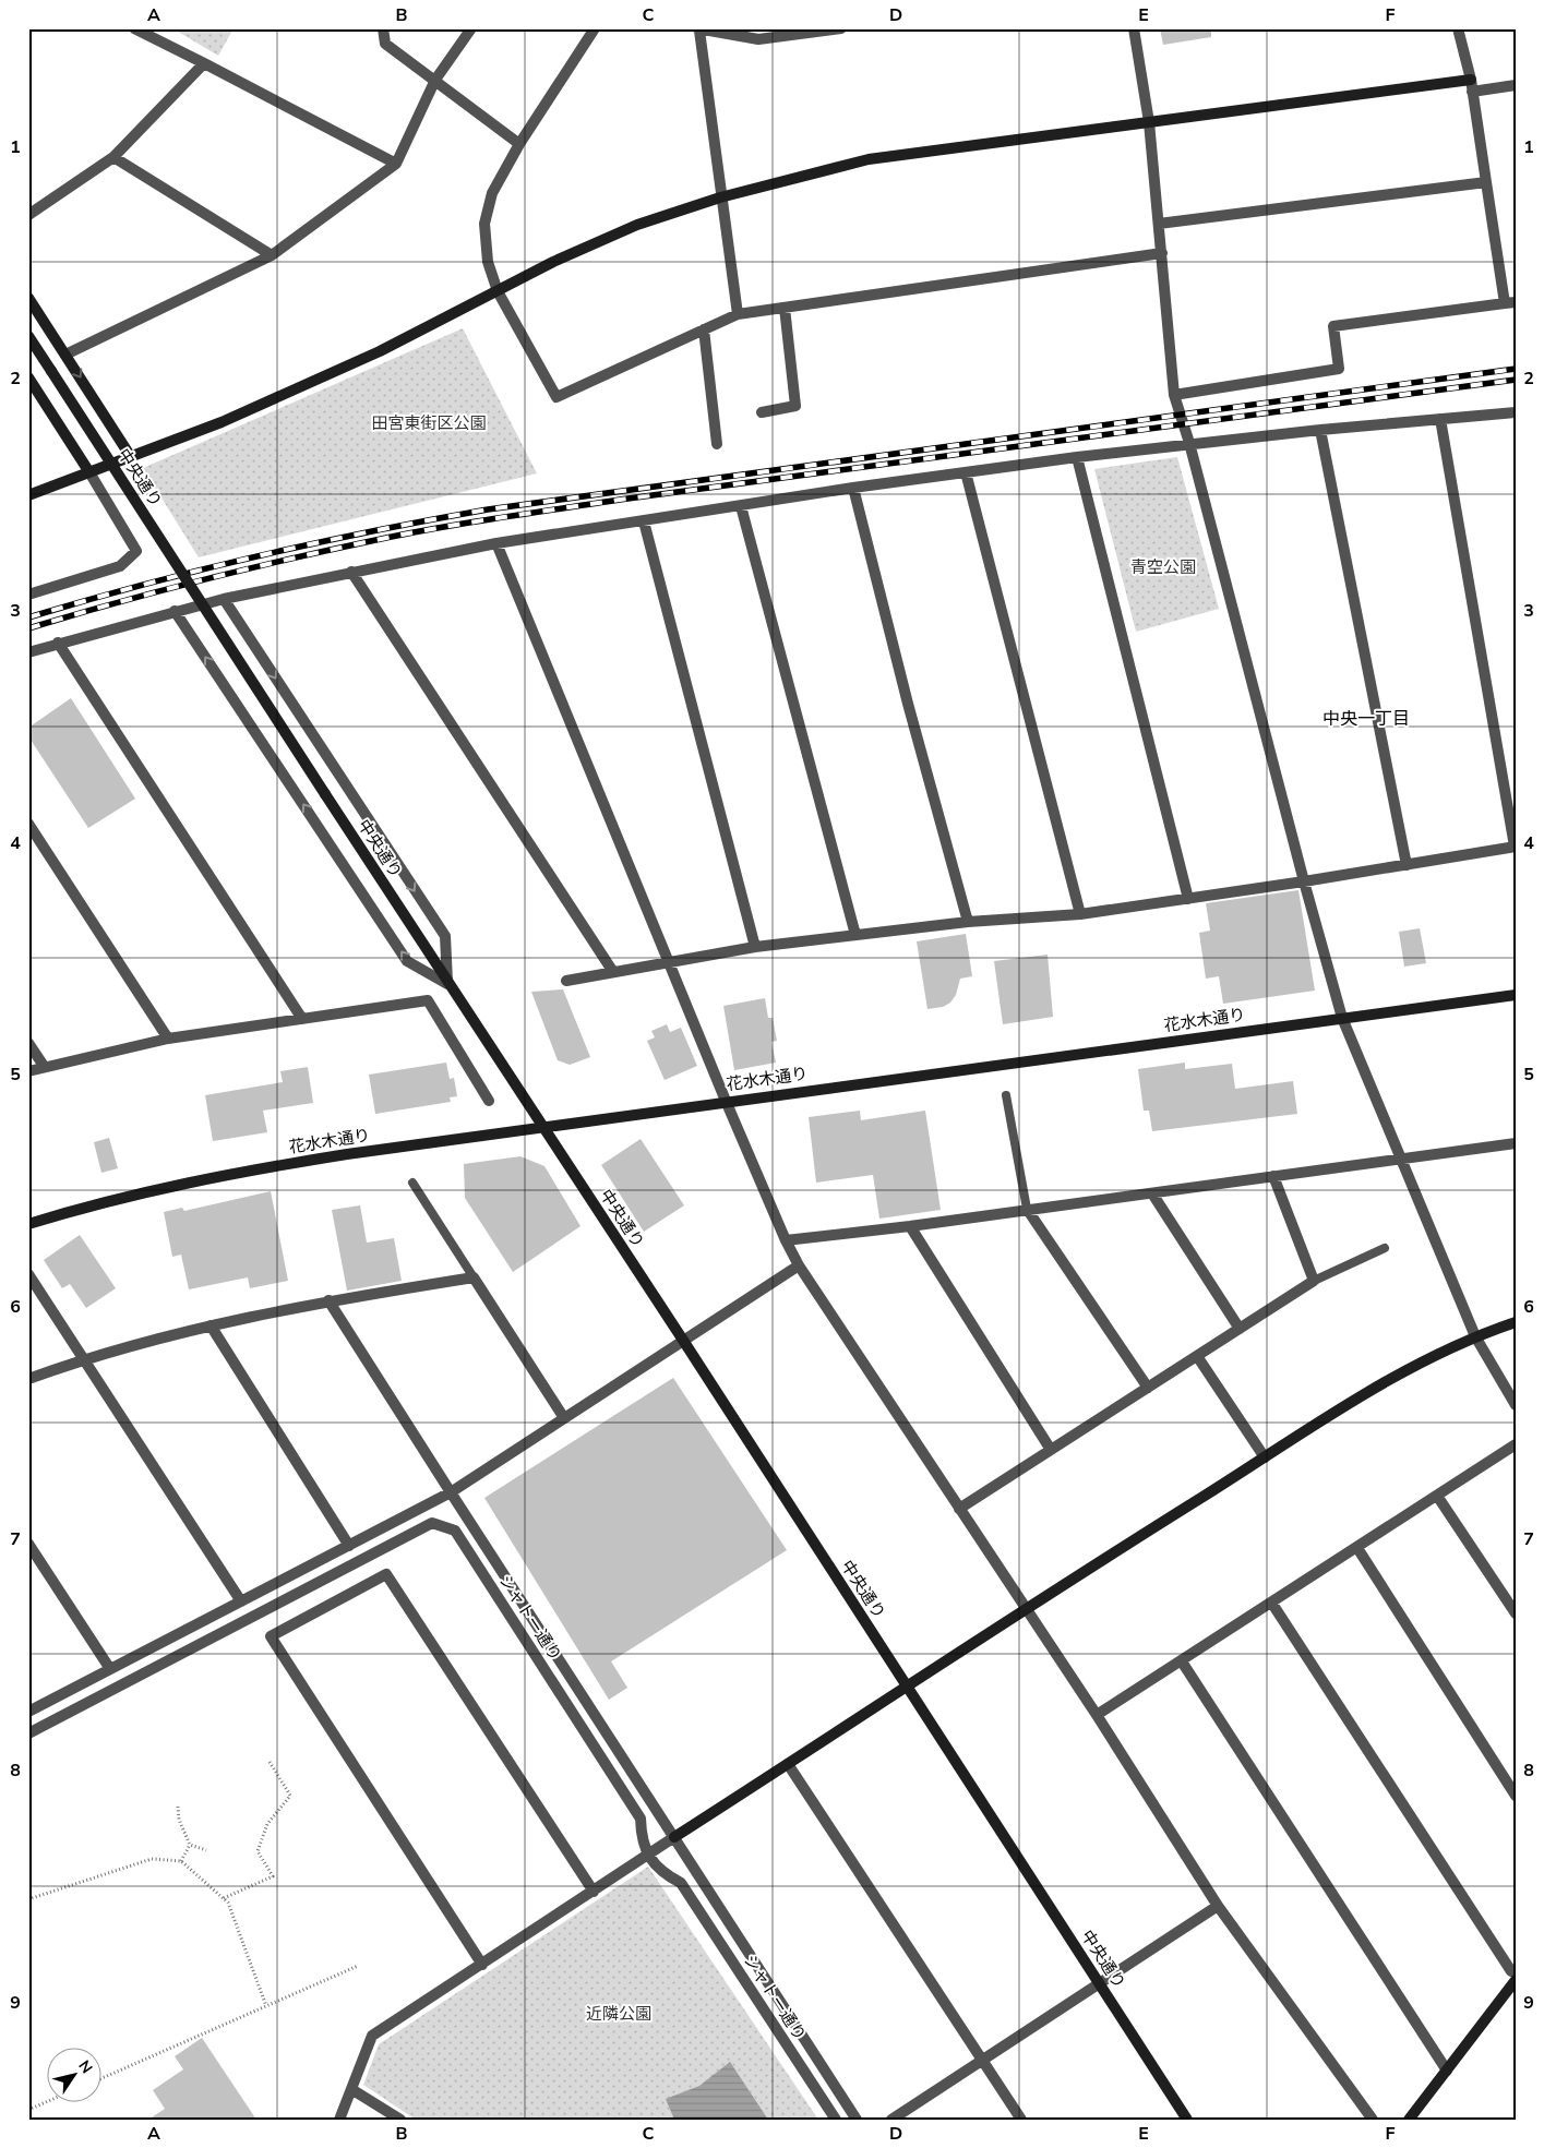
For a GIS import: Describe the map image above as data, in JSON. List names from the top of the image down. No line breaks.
{"streets":{"street":["中央通り","花水木通り","シャトー通り"]},"crossings":[["中央通り","花水木通り"]],"districts":["中央一丁目"],"parks":["田宮東街区公園","青空公園","近隣公園"],"north":"top right","grid":{"columns":["A","B","C","D","E","F"],"rows":["1","2","3","4","5","6","7","8","9"]}}
